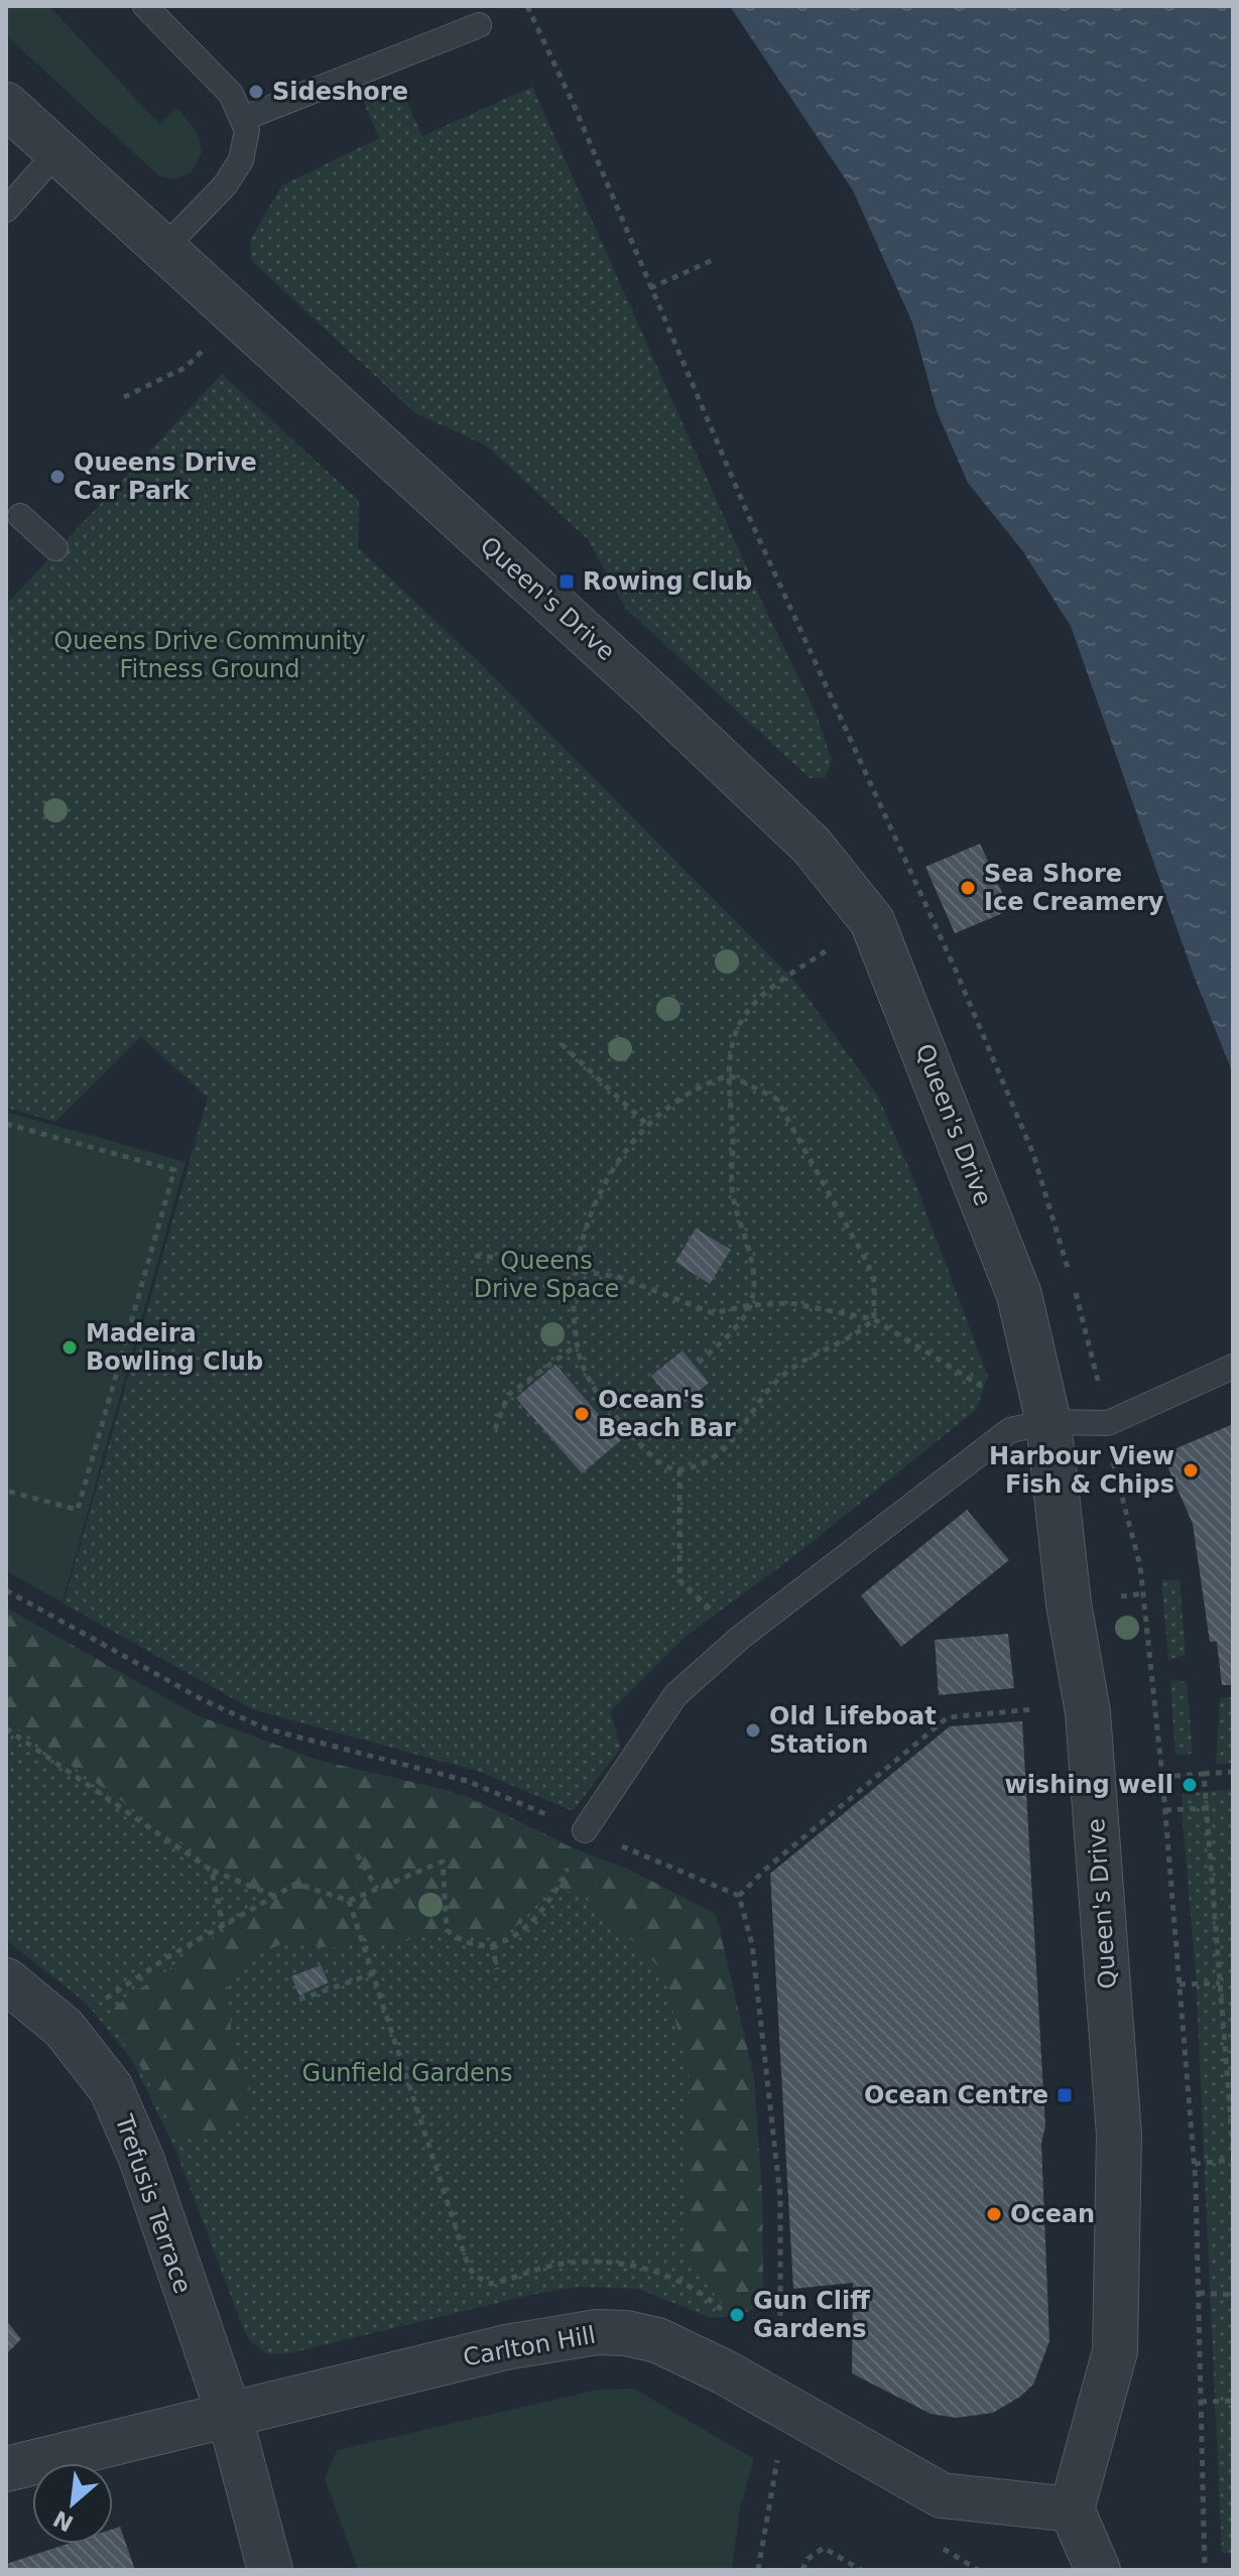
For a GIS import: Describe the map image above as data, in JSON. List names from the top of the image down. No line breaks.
{"streets":{"street":["Queen's Drive","Trefusis Terrace","Carlton Hill"]},"crossings":[["Queen's Drive","Carlton Hill"],["Trefusis Terrace","Carlton Hill"]],"parks":["Queens Drive Community Fitness Ground","Queens Drive Space","Gunfield Gardens"],"places":{"other":["Sideshore","Queens Drive Car Park","Sea Shore Ice Creamery","Madeira Bowling Club","Ocean's Beach Bar","Harbour View Fish & Chips","Old Lifeboat Station","wishing well","Ocean","Gun Cliff Gardens"],"transit":["Rowing Club","Ocean Centre"]},"north":"bottom left"}
